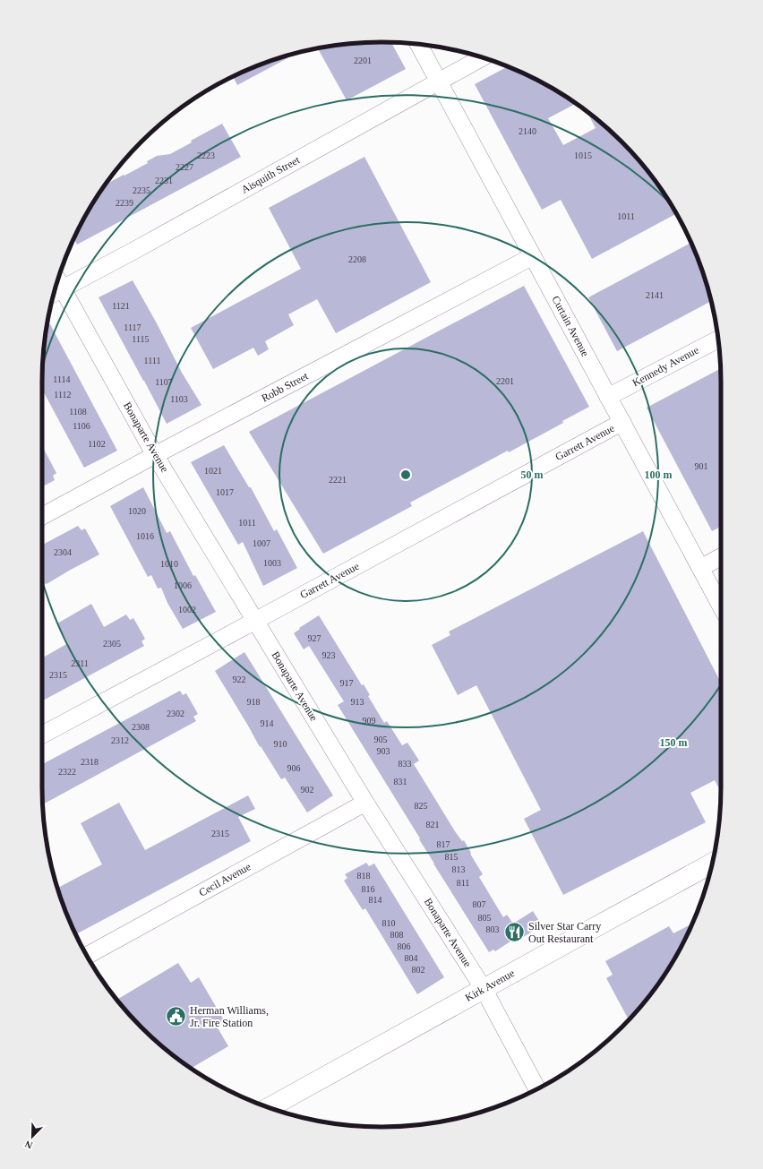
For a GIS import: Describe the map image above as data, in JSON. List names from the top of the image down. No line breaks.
{"streets":{"street":["Aisquith Street","Curtain Avenue","Kennedy Avenue","Robb Street","Bonaparte Avenue","Garrett Avenue","Cecil Avenue","Kirk Avenue"]},"crossings":[["Aisquith Street","Curtain Avenue"],["Aisquith Street","Bonaparte Avenue"],["Curtain Avenue","Kennedy Avenue"],["Curtain Avenue","Robb Street"],["Curtain Avenue","Garrett Avenue"],["Robb Street","Bonaparte Avenue"],["Bonaparte Avenue","Garrett Avenue"],["Bonaparte Avenue","Cecil Avenue"],["Bonaparte Avenue","Kirk Avenue"]],"places":{"restaurant":["Silver Star Carry Out Restaurant"],"public building":["Herman Williams, Jr. Fire Station"]},"house_numbers":["2201","2140","2223","1015","2227","2231","2235","2239","1011","2208","2141","1121","1117","1115","1111","1114","2201","1107","1112","1103","1108","1106","1102","901","1021","2221","1017","1020","1011","1016","1007","2304","1003","1010","1006","1002","927","2305","923","2311","2315","922","917","918","913","2302","909","914","2308","905","2312","910","903","2318","833","906","2322","831","902","825","821","2315","817","815","813","818","811","816","814","807","805","810","803","808","806","804","802"],"north":"bottom left","rings":["50 m","100 m","150 m"]}
